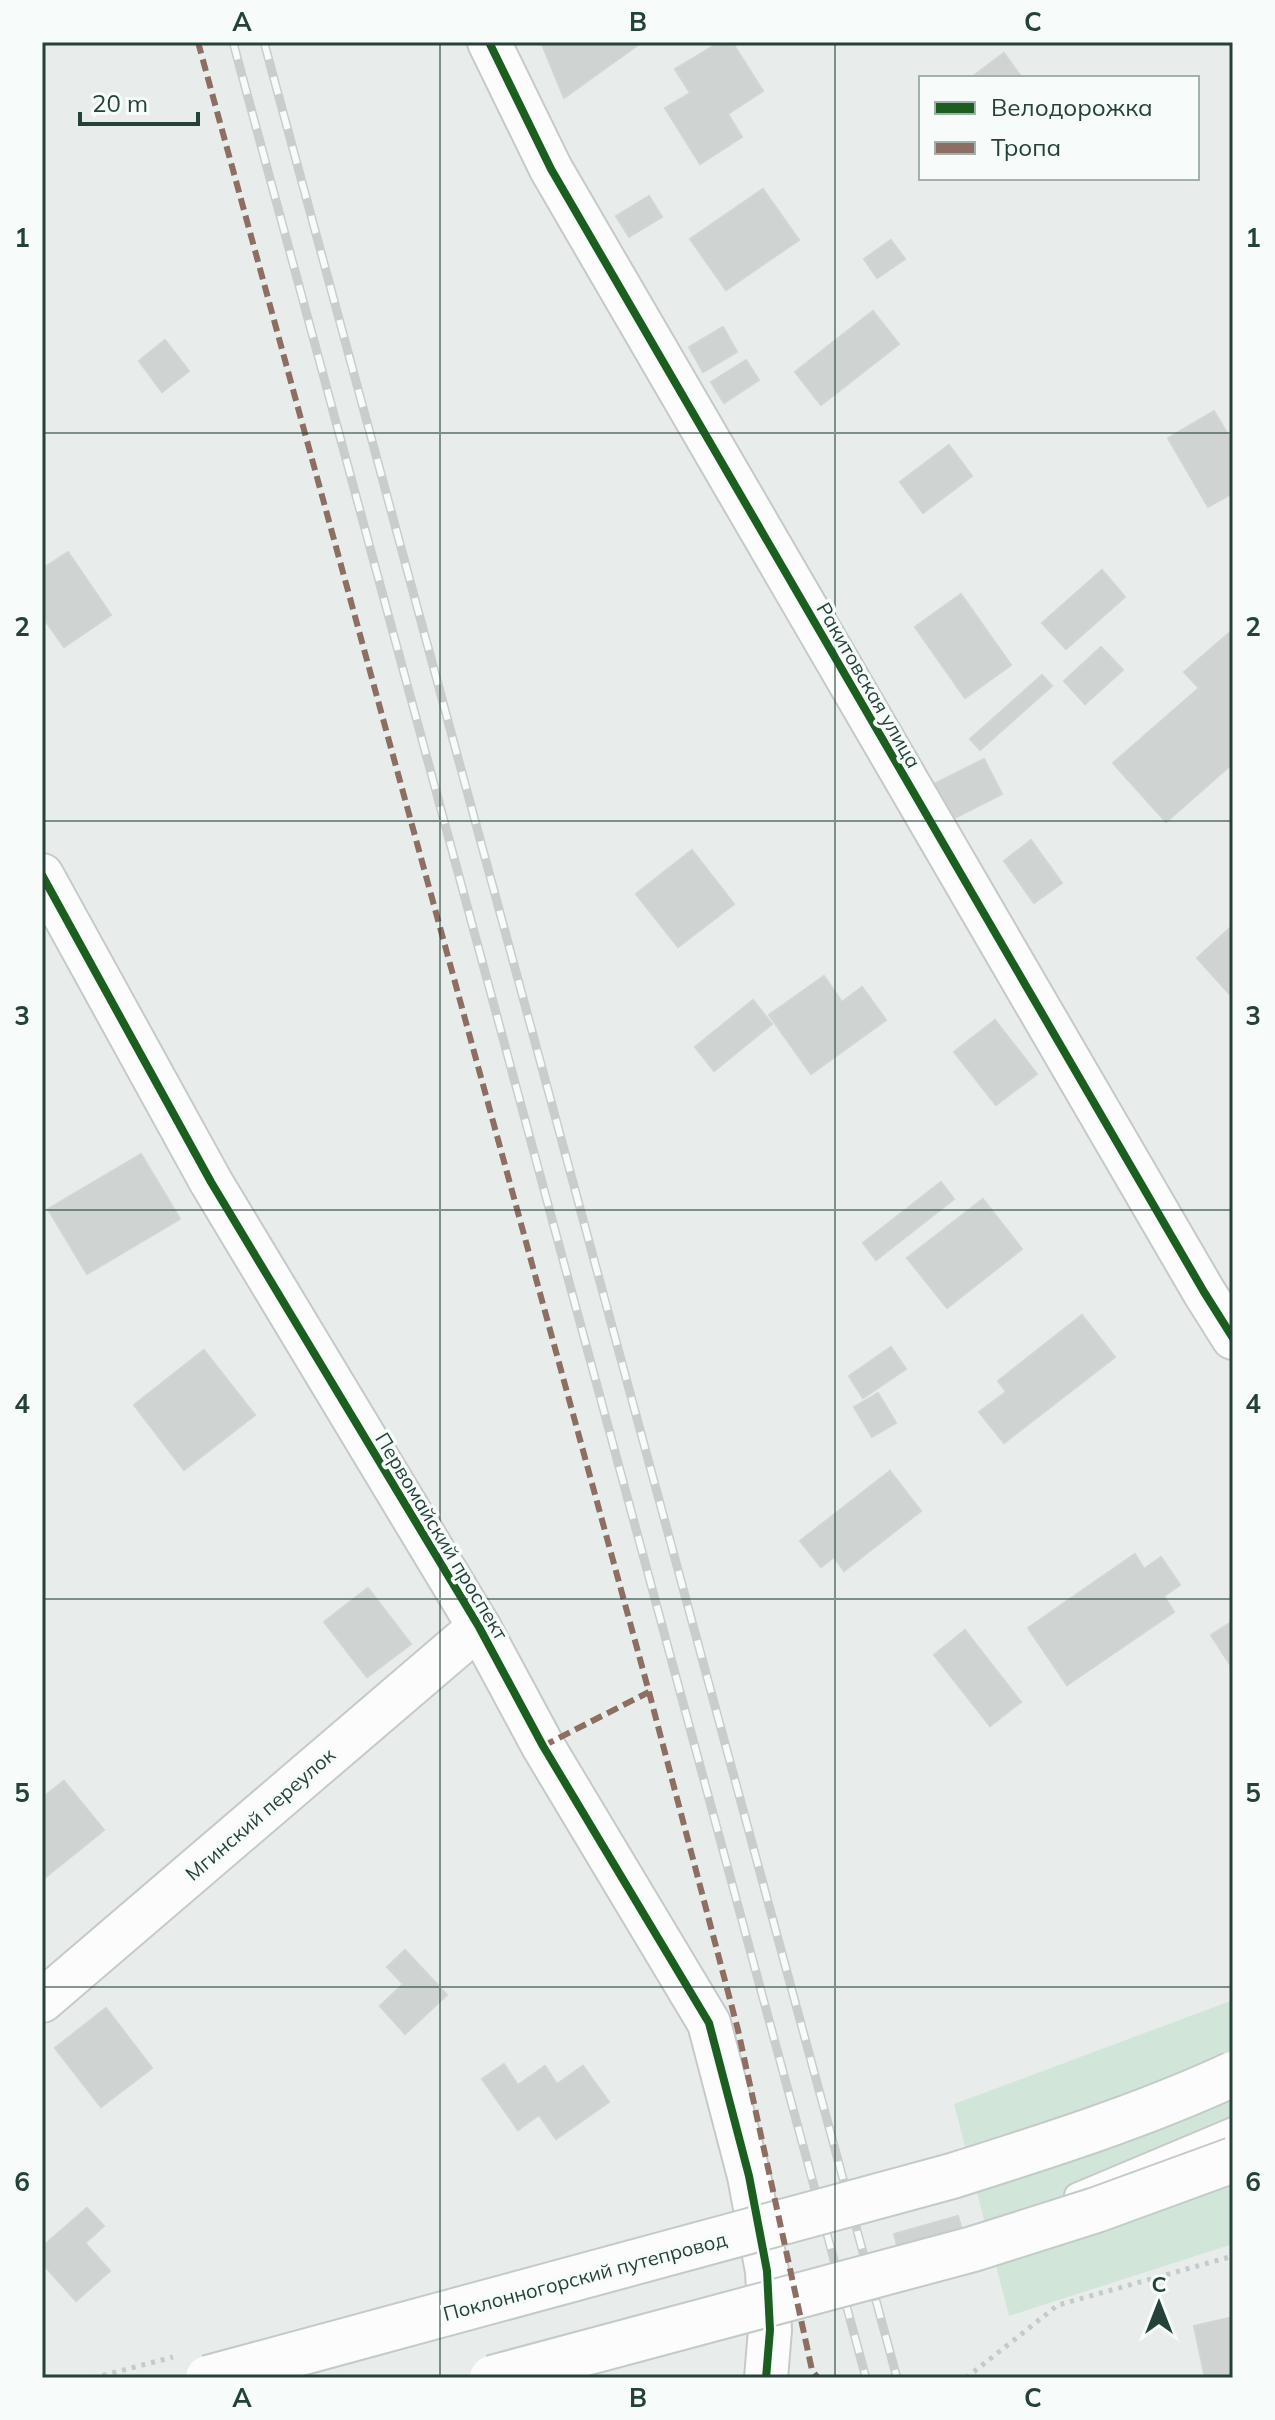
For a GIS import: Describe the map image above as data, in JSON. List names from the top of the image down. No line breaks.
{"streets":{"main road":["Поклонногорский путепровод"],"street":["Ракитовская улица","Первомайский проспект","Мгинский переулок"]},"crossings":[["Первомайский проспект","Мгинский переулок"]],"legend":["Велодорожка","Тропа"],"scale_bar":"20 m","north":"top","grid":{"columns":["A","B","C"],"rows":["1","2","3","4","5","6"]}}
